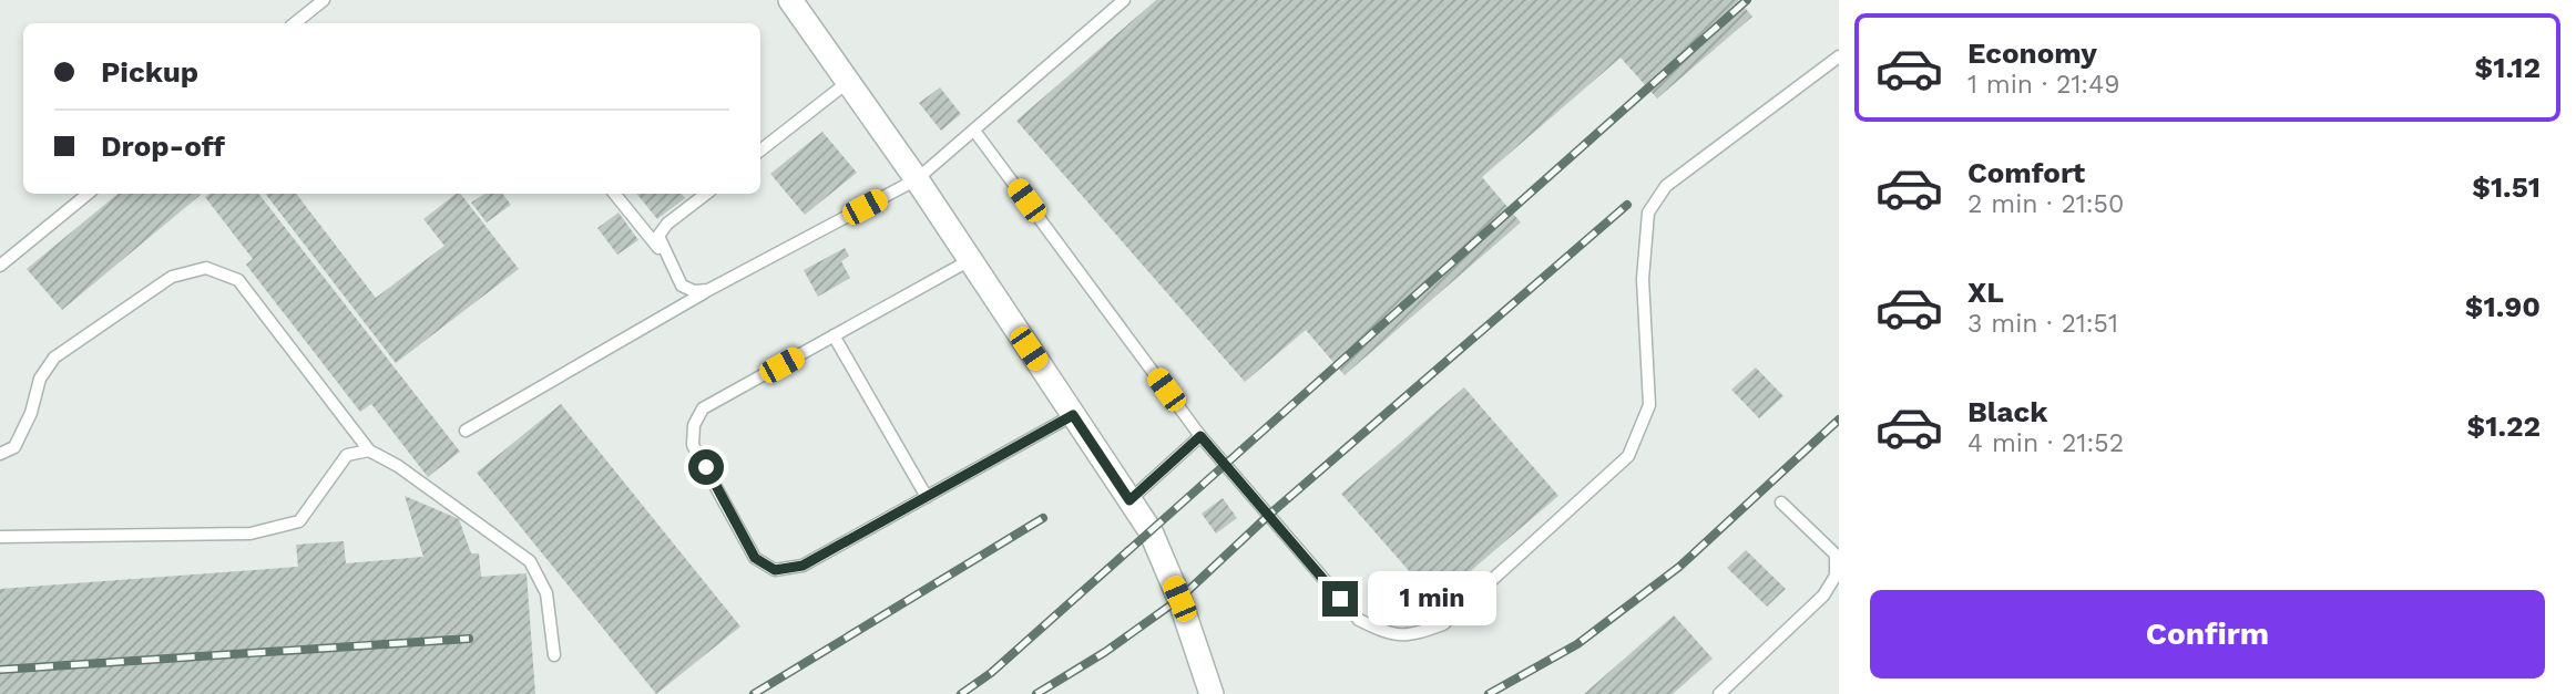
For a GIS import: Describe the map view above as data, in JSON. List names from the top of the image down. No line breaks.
{"page":{"list":[{"name":"Economy","note":"1 min · 21:49","value":"$1.12"},{"name":"Comfort","note":"2 min · 21:50","value":"$1.51"},{"name":"XL","note":"3 min · 21:51","value":"$1.90"},{"name":"Black","note":"4 min · 21:52","value":"$1.22"}],"banner":["Pickup","Drop-off"],"bubble":"1 min","buttons":"Confirm"}}
